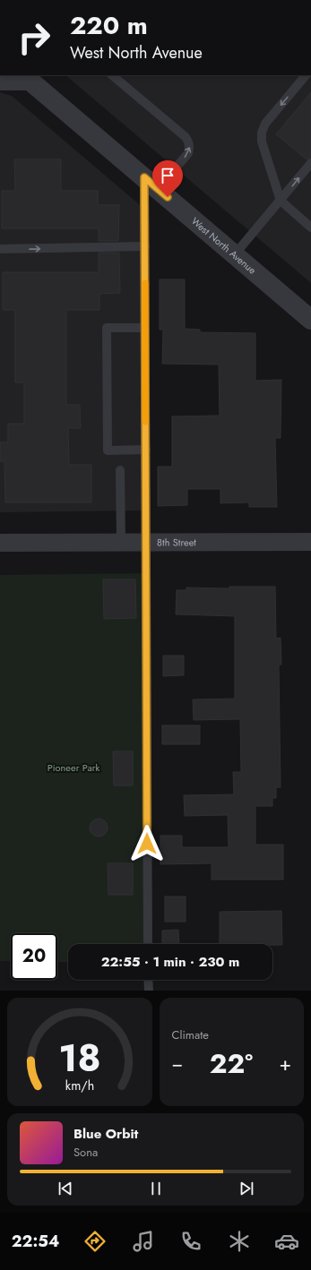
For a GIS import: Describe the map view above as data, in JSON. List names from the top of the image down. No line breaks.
{"streets":{"street":["West North Avenue","8th Street"]},"parks":["Pioneer Park"],"page":{"turn":["220 m","West North Avenue"],"limit":"20","trip":"22:55 · 1 min · 230 m","tile":"Climate","heat":["−","22°","+"],"song":["Blue Orbit","Sona"],"tabs":"22:54","gauge":["18","km/h"]}}
